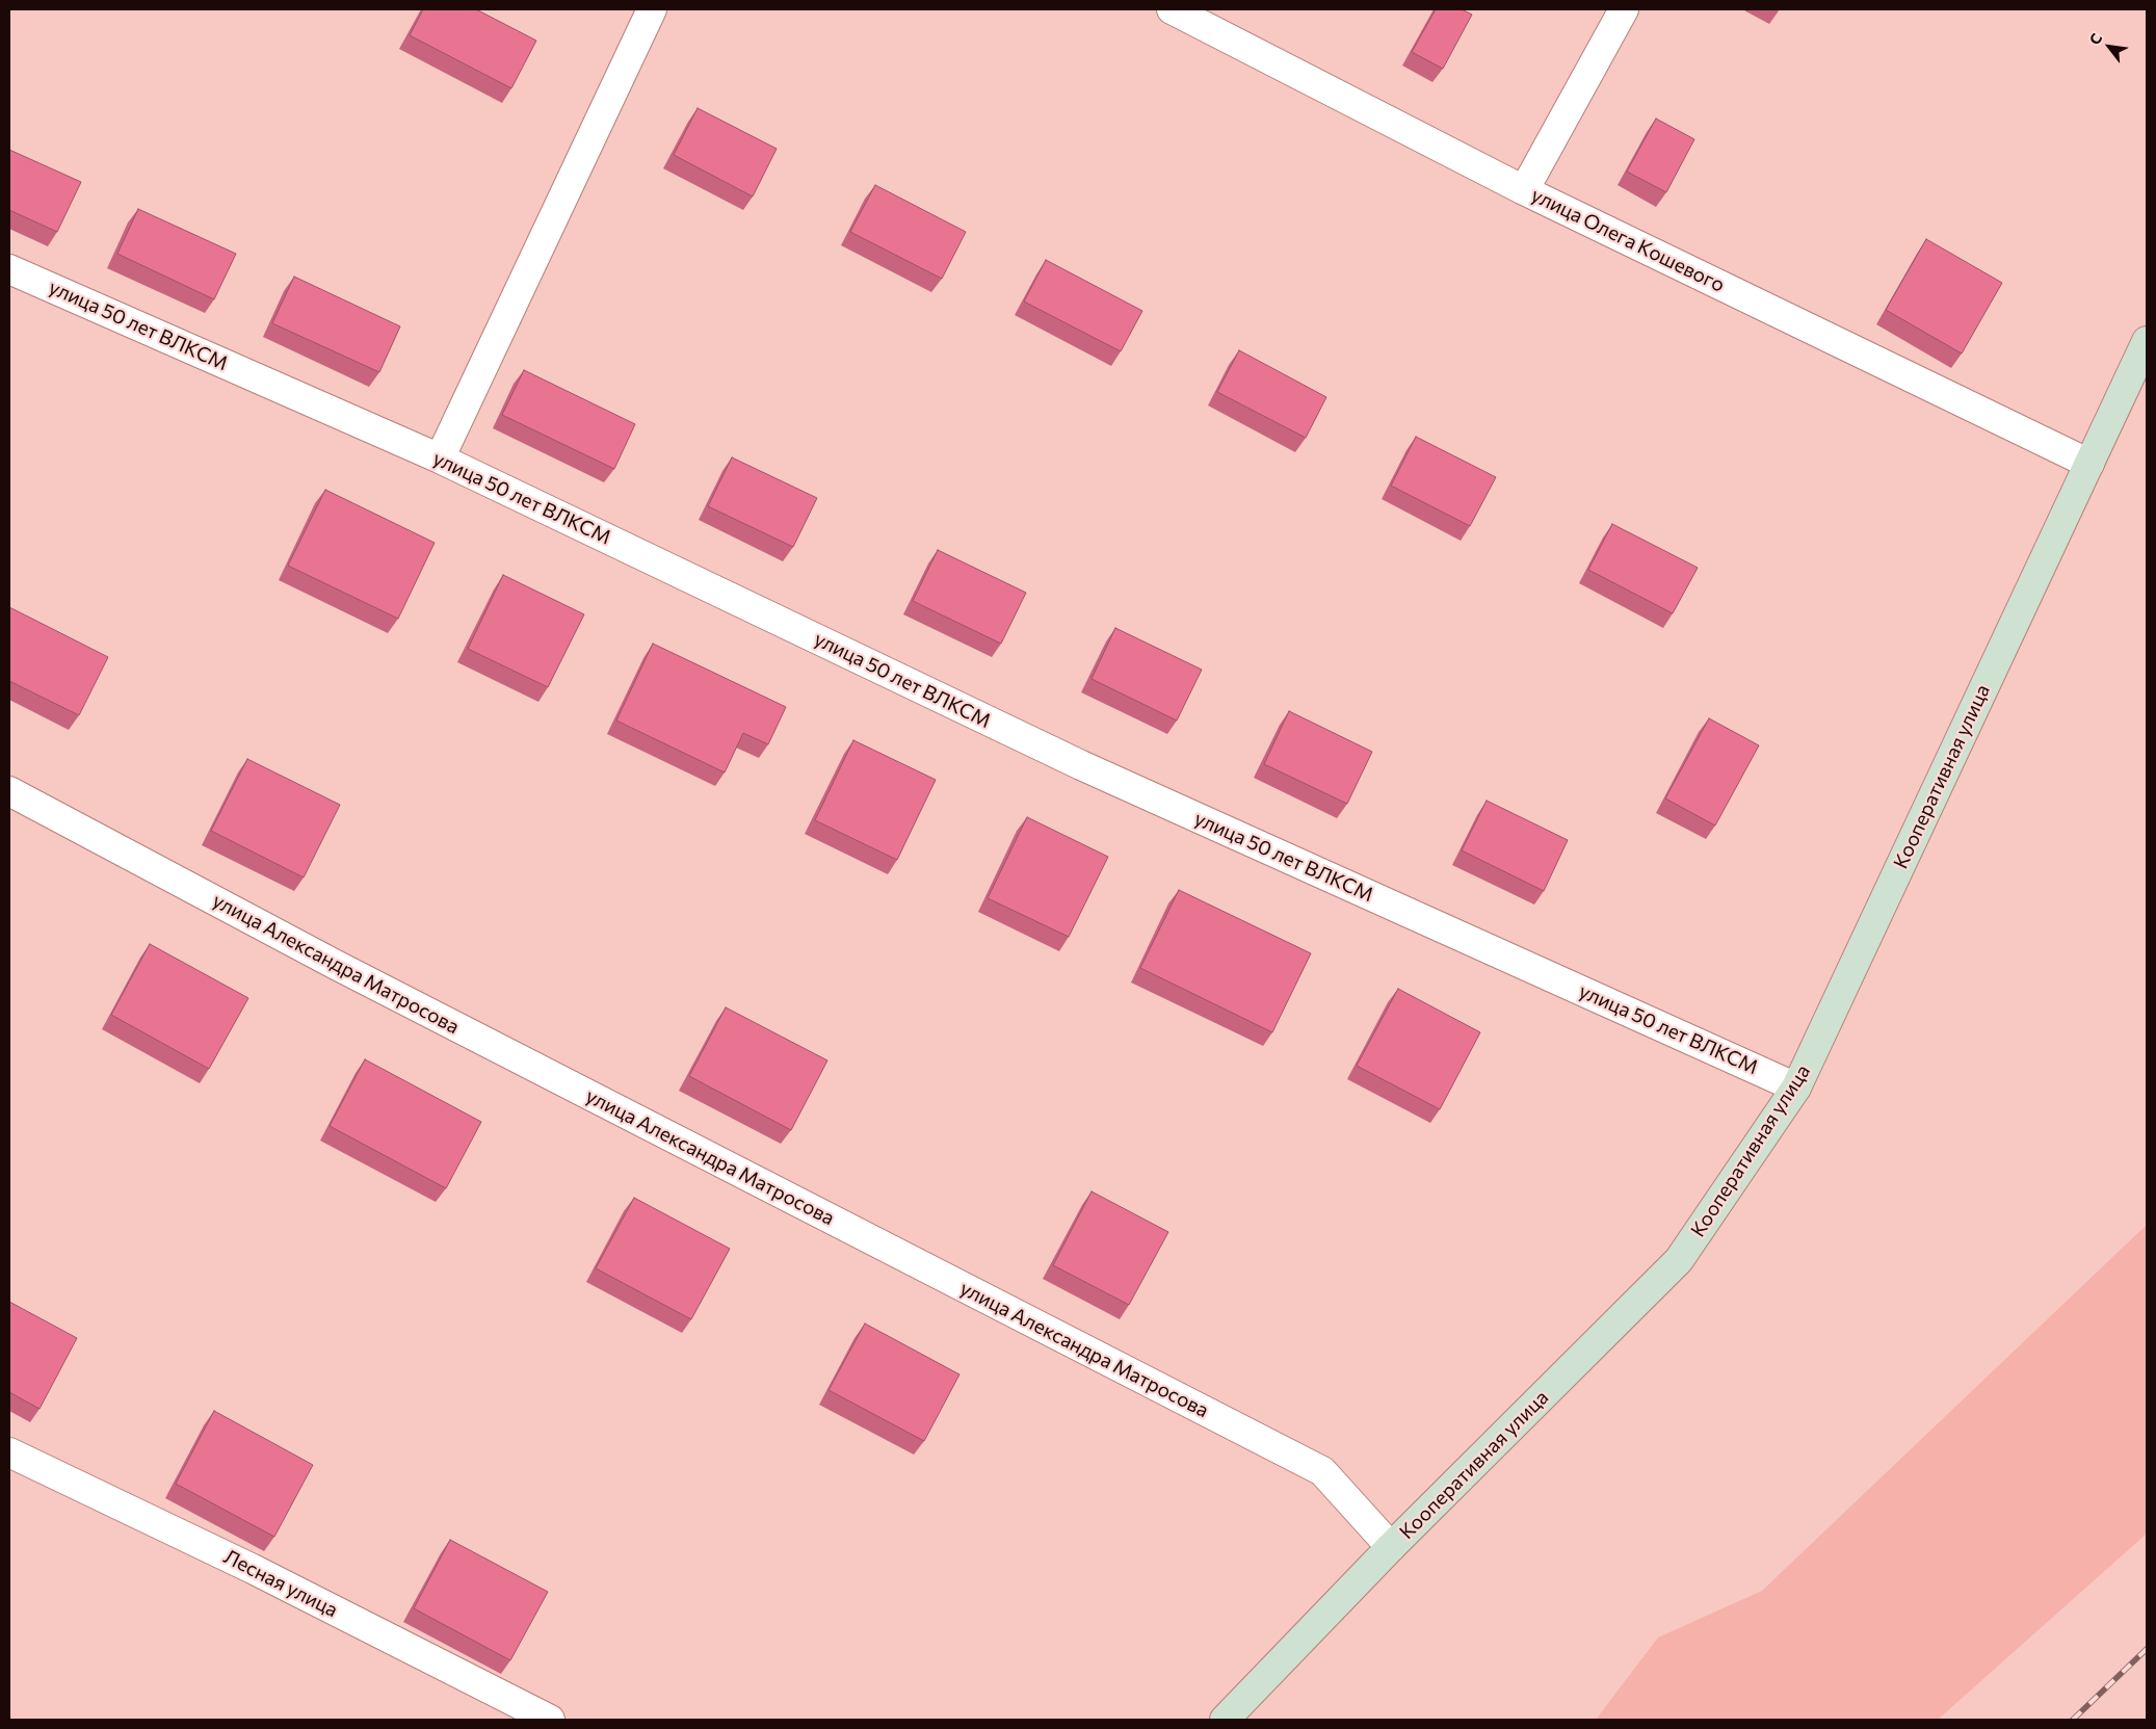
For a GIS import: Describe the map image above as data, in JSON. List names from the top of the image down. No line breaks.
{"streets":{"main road":["Кооперативная улица"],"street":["улица Олега Кошевого","улица 50 лет ВЛКСМ","улица Александра Матросова","Лесная улица"]},"crossings":[["улица Олега Кошевого","Кооперативная улица"],["улица 50 лет ВЛКСМ","Кооперативная улица"],["Кооперативная улица","улица Александра Матросова"]],"north":"top left"}
